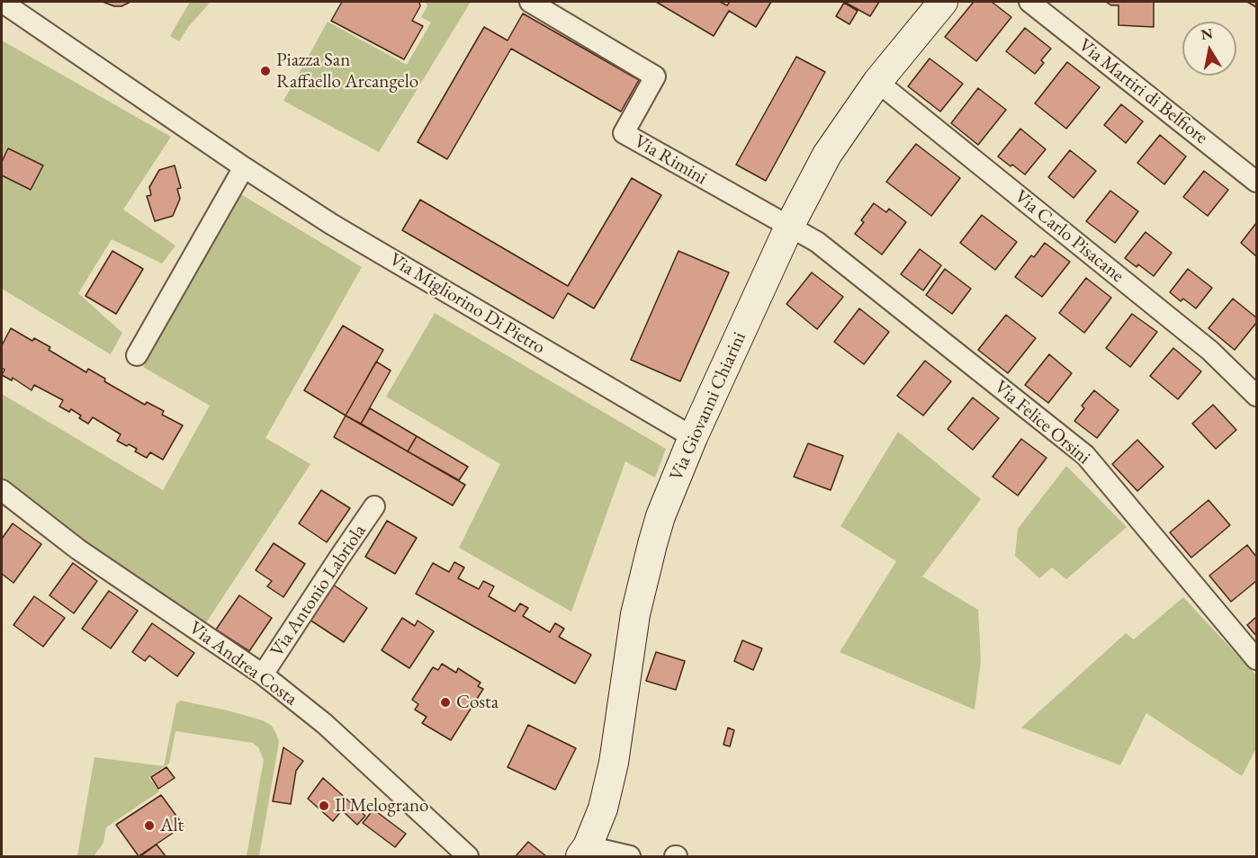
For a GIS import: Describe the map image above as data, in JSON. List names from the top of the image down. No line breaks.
{"streets":{"main road":["Via Giovanni Chiarini"],"street":["Via Martiri di Belfiore","Via Rimini","Via Carlo Pisacane","Via Migliorino Di Pietro","Via Felice Orsini","Via Antonio Labriola","Via Andrea Costa"]},"crossings":[["Via Rimini","Via Giovanni Chiarini"],["Via Rimini","Via Felice Orsini"],["Via Carlo Pisacane","Via Giovanni Chiarini"],["Via Migliorino Di Pietro","Via Giovanni Chiarini"],["Via Giovanni Chiarini","Via Felice Orsini"],["Via Antonio Labriola","Via Andrea Costa"]],"places":["Piazza San Raffaello Arcangelo","Costa","Il Melograno","Alt"],"north":"top"}
